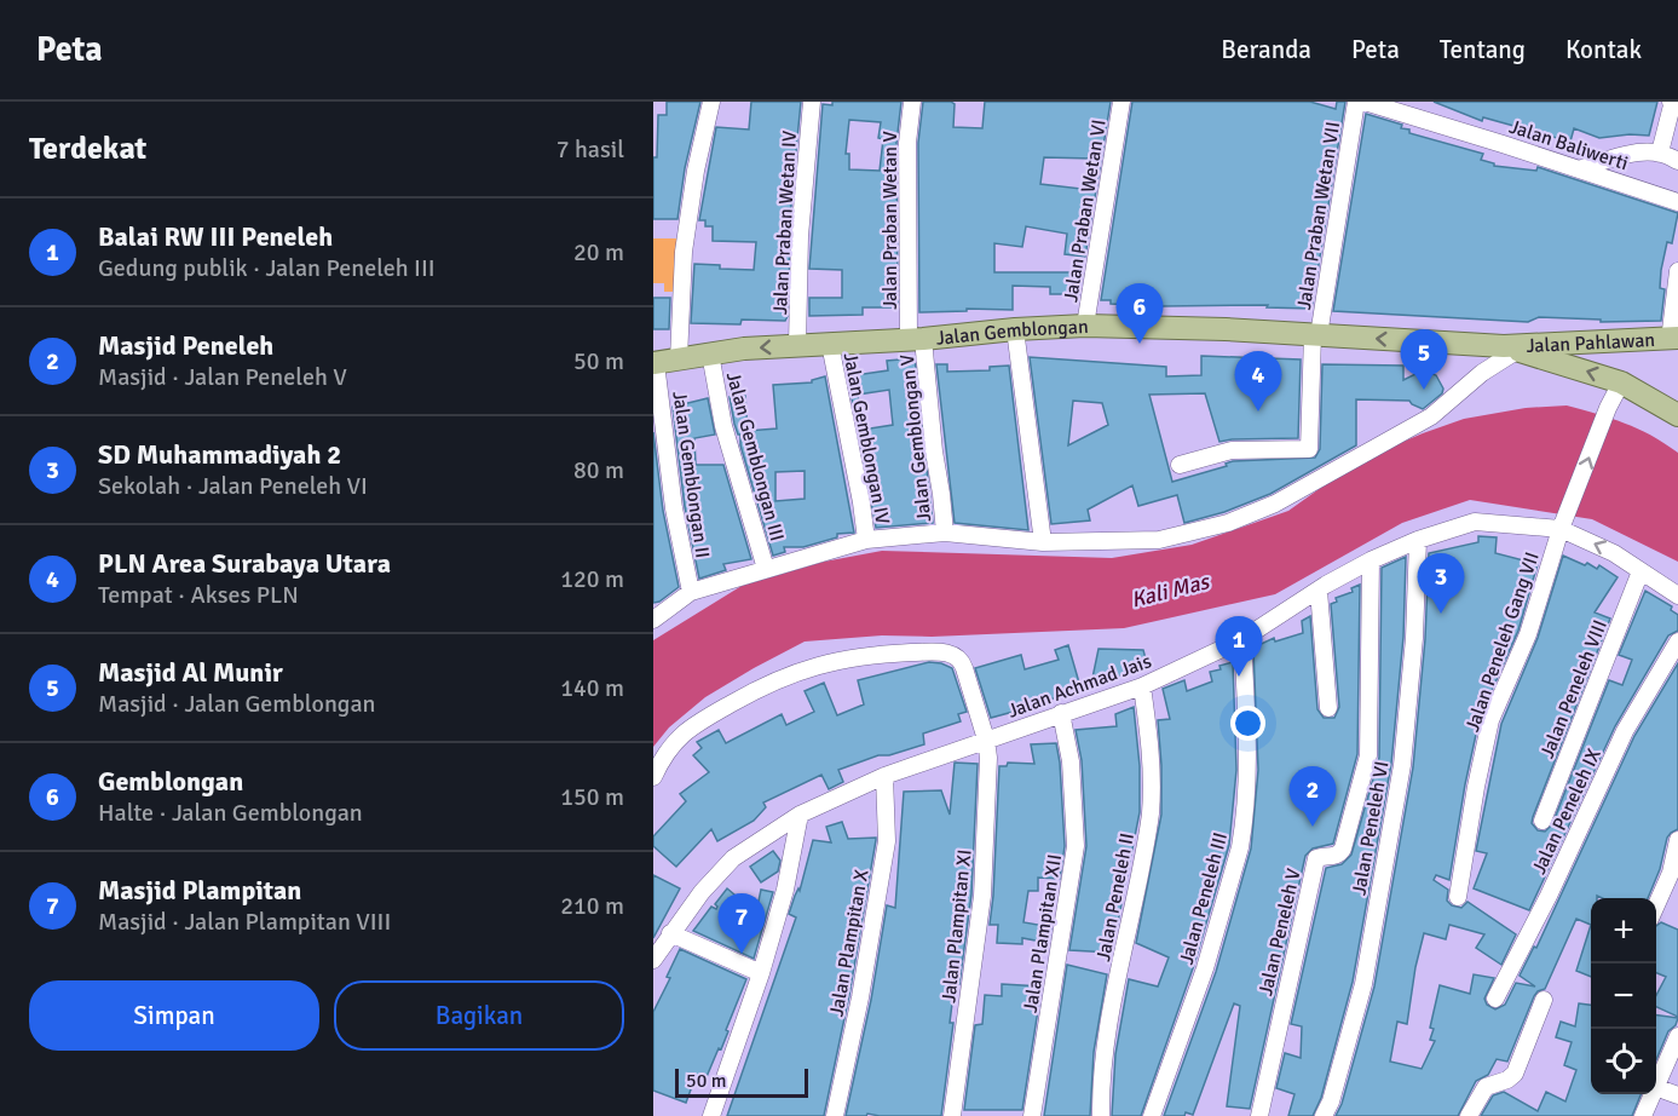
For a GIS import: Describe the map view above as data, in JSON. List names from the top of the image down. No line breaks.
{"streets":{"main road":["Jalan Gemblongan","Jalan Pahlawan"],"street":["Jalan Baliwerti","Jalan Praban Wetan VI","Jalan Praban Wetan VII","Jalan Praban Wetan V","Jalan Praban Wetan IV","Jalan Gemblongan IV","Jalan Gemblongan V","Jalan Gemblongan III","Jalan Gemblongan II","Jalan Peneleh Gang VII","Jalan Achmad Jais","Jalan Peneleh VIII","Jalan Peneleh IX","Jalan Peneleh VI","Jalan Peneleh II","Jalan Peneleh III","Jalan Plampitan XI","Jalan Peneleh V","Jalan Plampitan XII","Jalan Plampitan X"]},"crossings":[["Jalan Praban Wetan VI","Jalan Gemblongan"],["Jalan Praban Wetan VII","Jalan Gemblongan"],["Jalan Praban Wetan V","Jalan Gemblongan"],["Jalan Praban Wetan V","Jalan Gemblongan V"],["Jalan Praban Wetan IV","Jalan Gemblongan"],["Jalan Gemblongan","Jalan Pahlawan"],["Jalan Gemblongan","Jalan Gemblongan IV"],["Jalan Gemblongan","Jalan Gemblongan V"],["Jalan Gemblongan","Jalan Gemblongan III"],["Jalan Gemblongan","Jalan Gemblongan II"],["Jalan Peneleh Gang VII","Jalan Achmad Jais"],["Jalan Achmad Jais","Jalan Peneleh VIII"],["Jalan Achmad Jais","Jalan Peneleh VI"],["Jalan Achmad Jais","Jalan Peneleh II"],["Jalan Achmad Jais","Jalan Peneleh III"],["Jalan Achmad Jais","Jalan Plampitan XI"],["Jalan Achmad Jais","Jalan Peneleh V"],["Jalan Achmad Jais","Jalan Plampitan XII"],["Jalan Achmad Jais","Jalan Plampitan X"]],"water":["Kali Mas"],"scale_bar":"50 m","page":{"header":"Peta","nav":["Beranda","Peta","Tentang","Kontak"],"heading":["Terdekat","7 hasil"],"list":[{"mark":"1","name":"Balai RW III Peneleh","note":"Gedung publik · Jalan Peneleh III","value":"20 m"},{"mark":"2","name":"Masjid Peneleh","note":"Masjid · Jalan Peneleh V","value":"50 m"},{"mark":"3","name":"SD Muhammadiyah 2","note":"Sekolah · Jalan Peneleh VI","value":"80 m"},{"mark":"4","name":"PLN Area Surabaya Utara","note":"Tempat · Akses PLN","value":"120 m"},{"mark":"5","name":"Masjid Al Munir","note":"Masjid · Jalan Gemblongan","value":"140 m"},{"mark":"6","name":"Gemblongan","note":"Halte · Jalan Gemblongan","value":"150 m"},{"mark":"7","name":"Masjid Plampitan","note":"Masjid · Jalan Plampitan VIII","value":"210 m"}],"pins":["6","5","4","3","1","2","7"],"map_buttons":["+","−"],"buttons":["Simpan","Bagikan"],"scale":"50 m"}}
